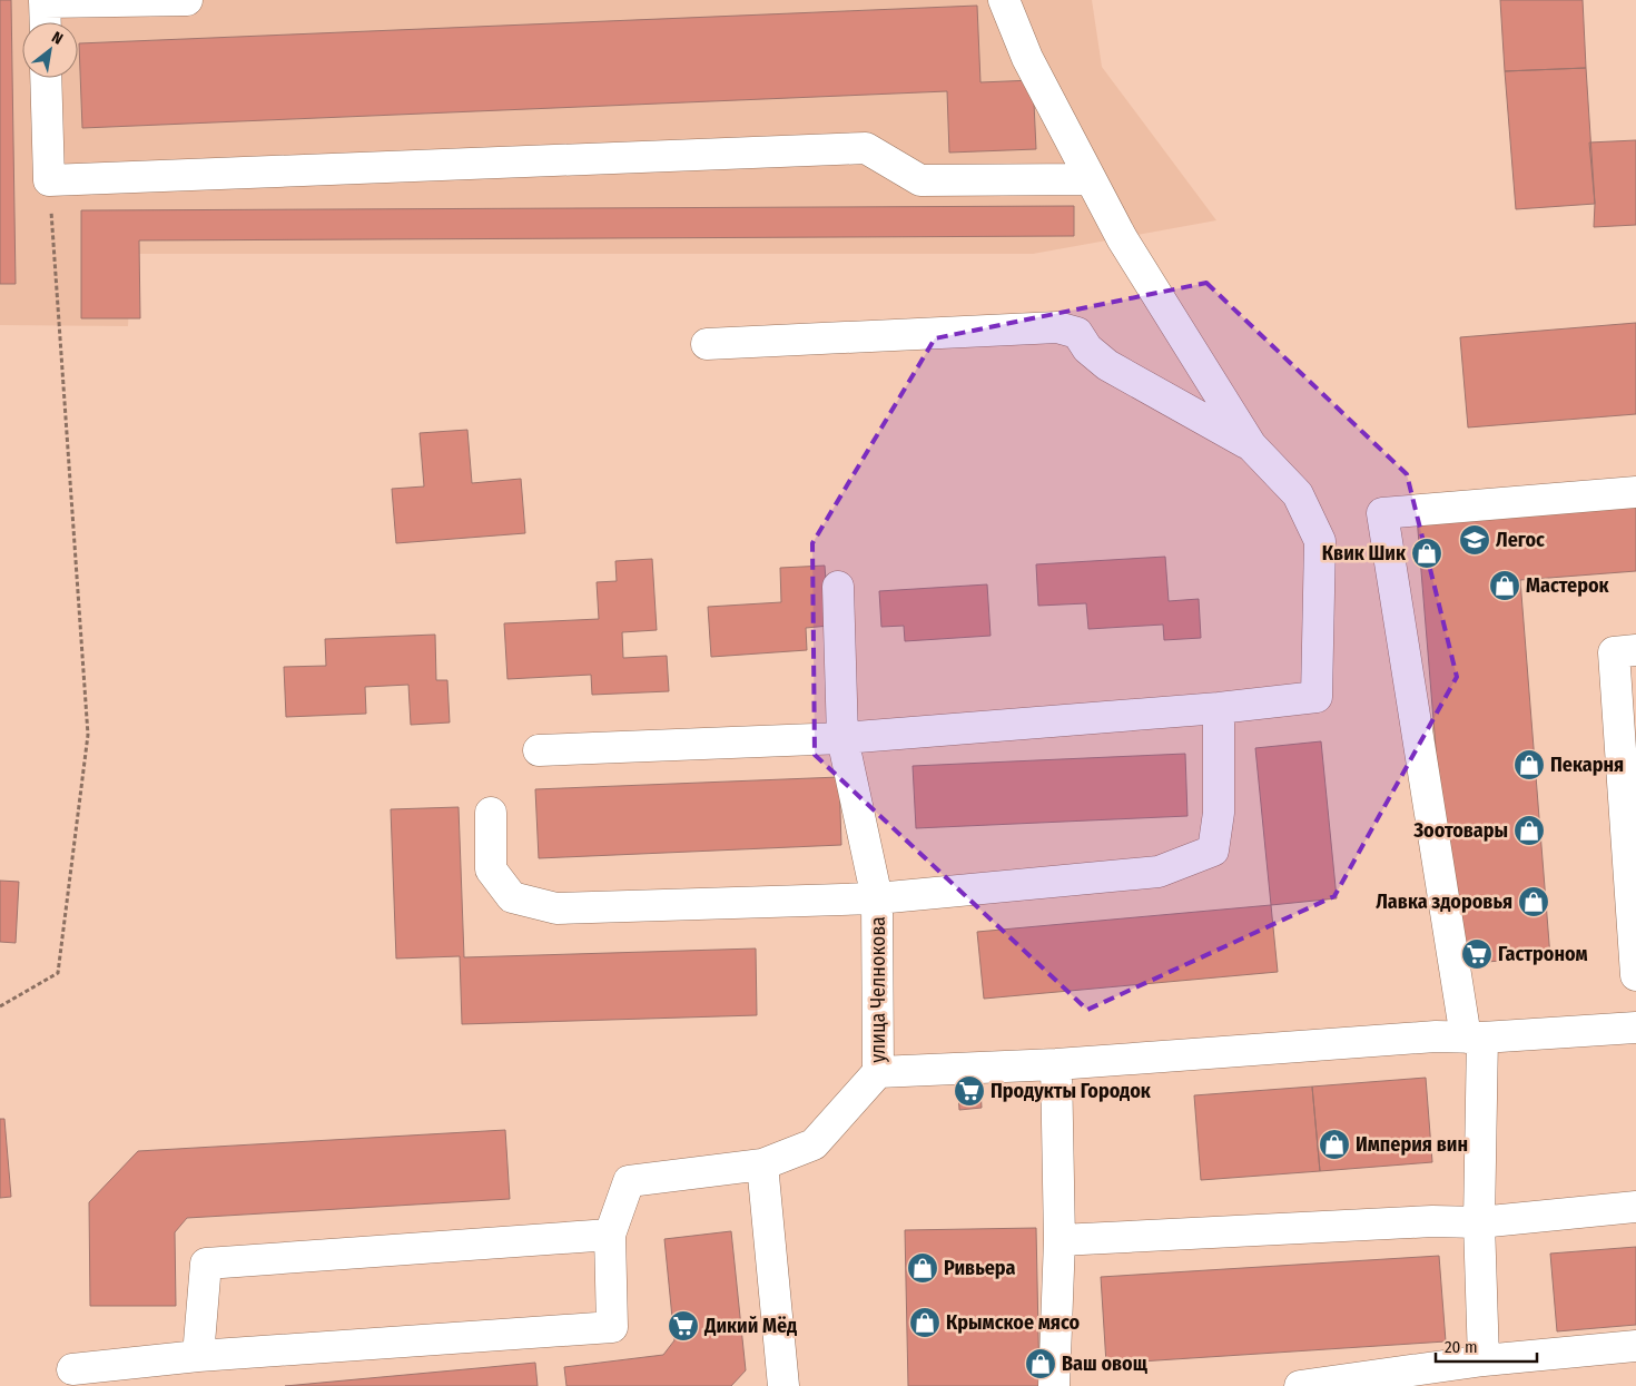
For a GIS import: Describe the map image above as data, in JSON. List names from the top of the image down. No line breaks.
{"streets":{"street":["улица Челнокова"]},"places":{"school or university":["Легос"],"shop":["Квик Шик","Мастерок","Пекарня","Зоотовары","Лавка здоровья","Империя вин","Ривьера","Крымское мясо","Ваш овощ"],"supermarket":["Гастроном","Продукты Городок","Дикий Мёд"]},"scale_bar":"20 m","north":"top right"}
